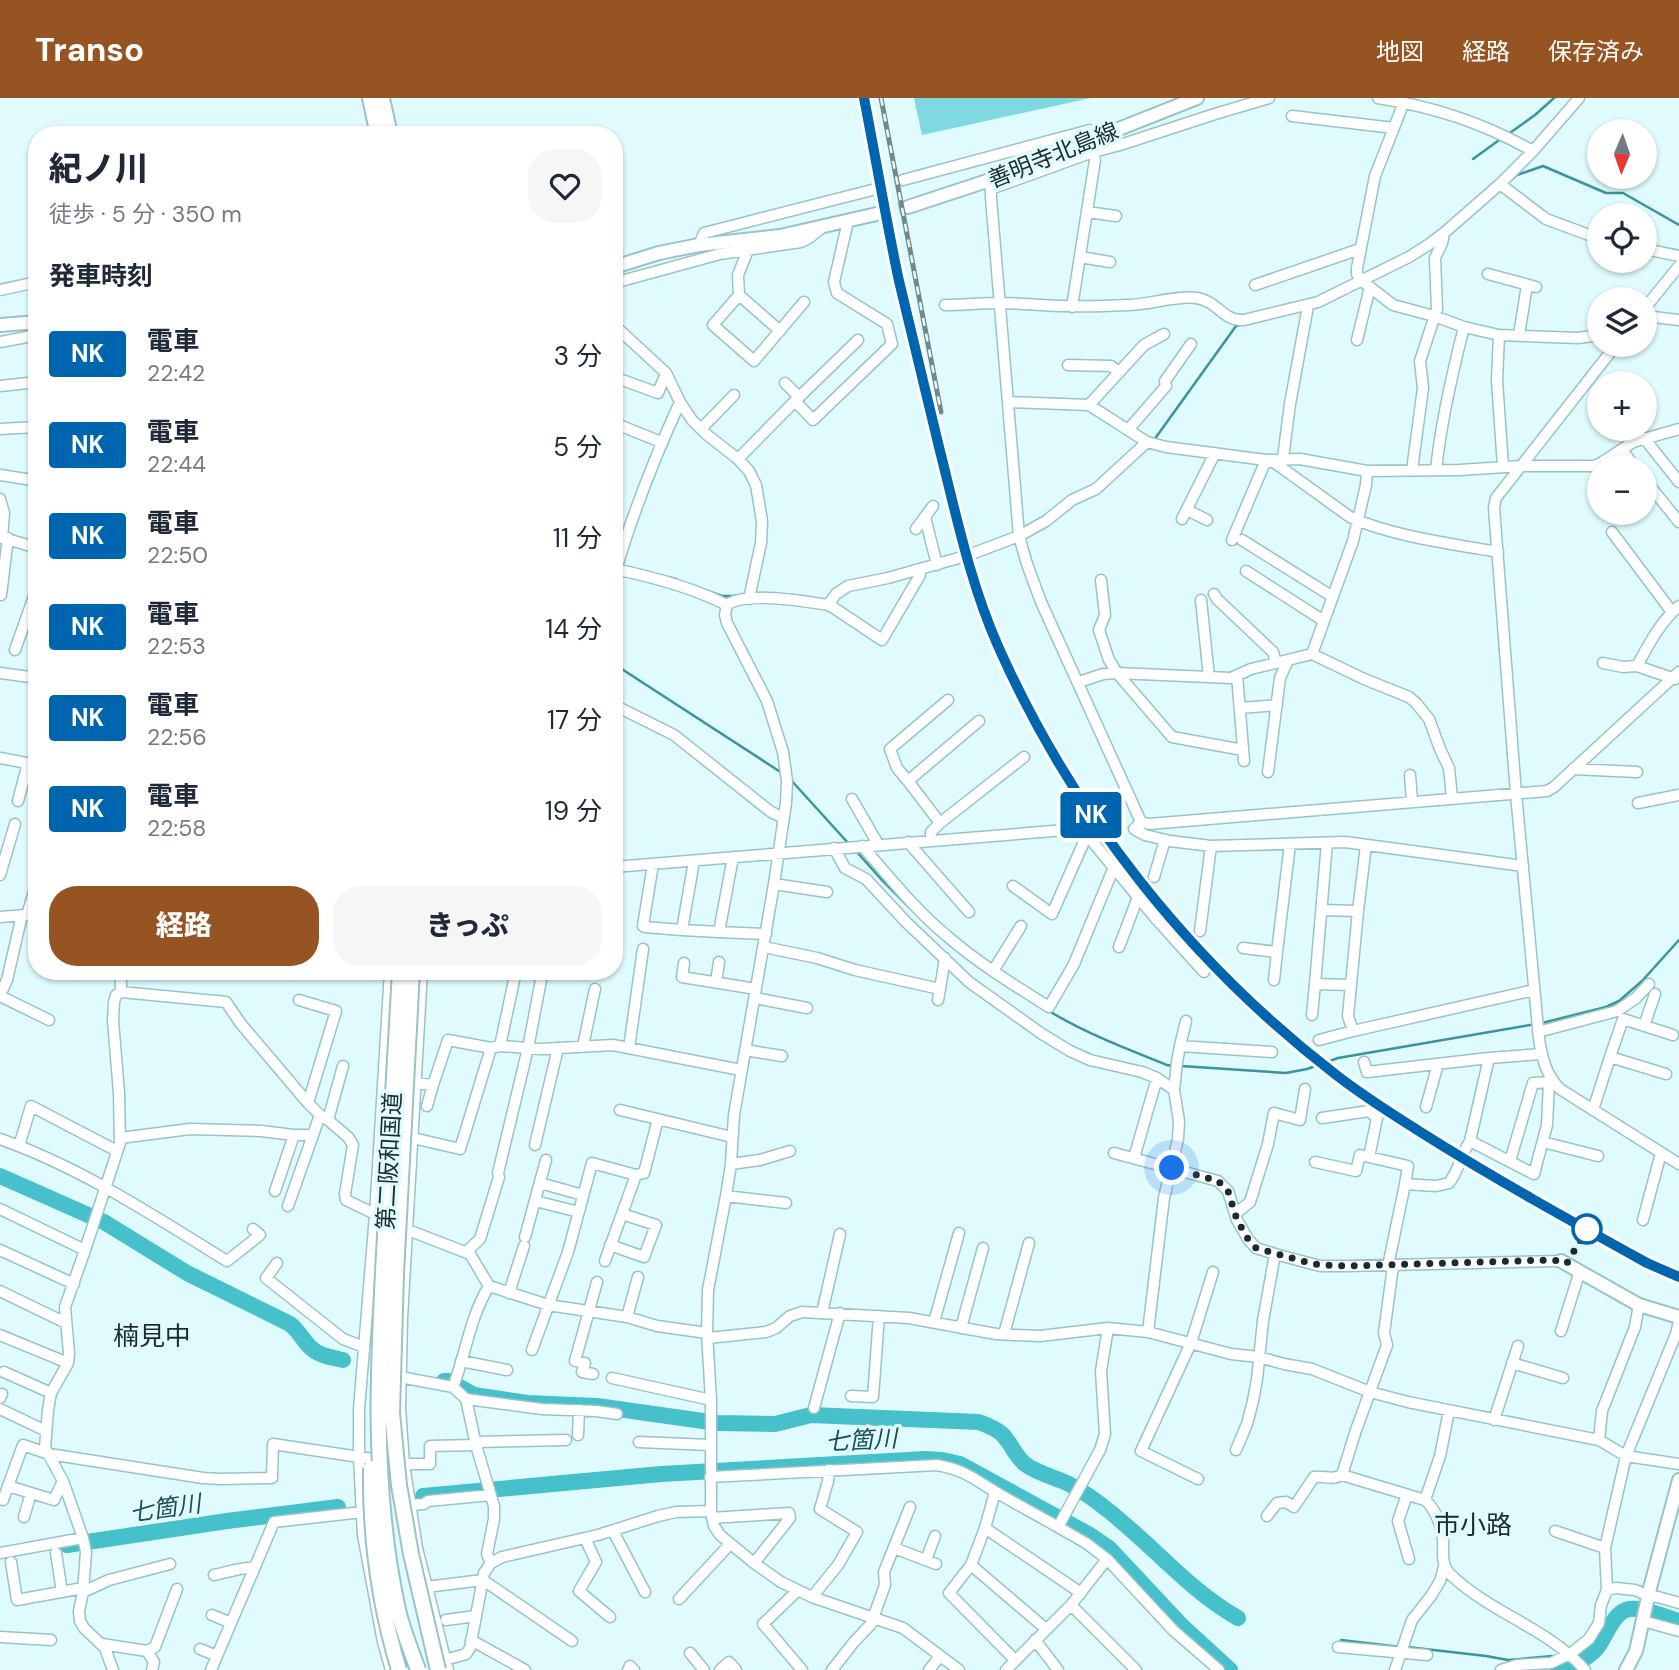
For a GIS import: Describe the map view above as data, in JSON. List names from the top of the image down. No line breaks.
{"streets":{"highway":["第二阪和国道"],"main road":["善明寺北島線"]},"districts":["楠見中","市小路"],"water":["七箇川"],"north":"bottom","page":{"header":"Transo","nav":["地図","経路","保存済み"],"on_map":"NK","map_buttons":["+","−"],"heading":[["紀ノ川","徒歩 · 5 分 · 350 m"],"発車時刻"],"list":[{"mark":"NK","name":"電車","note":"22:42","value":"3 分"},{"mark":"NK","name":"電車","note":"22:44","value":"5 分"},{"mark":"NK","name":"電車","note":"22:50","value":"11 分"},{"mark":"NK","name":"電車","note":"22:53","value":"14 分"},{"mark":"NK","name":"電車","note":"22:56","value":"17 分"},{"mark":"NK","name":"電車","note":"22:58","value":"19 分"}],"buttons":["経路","きっぷ"]}}
